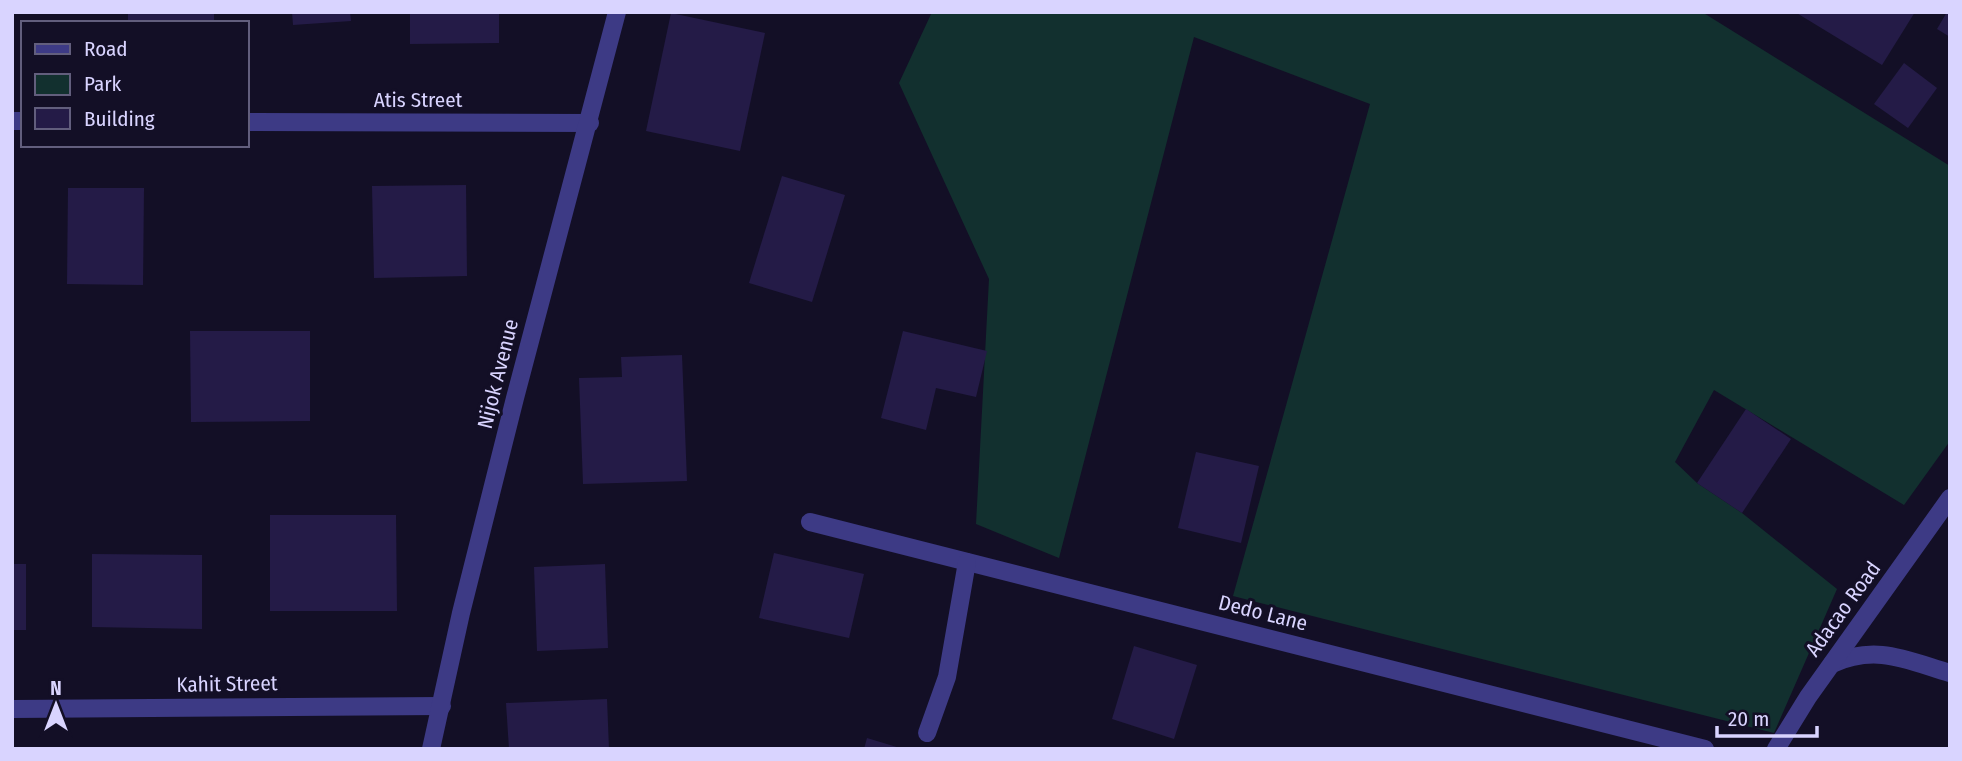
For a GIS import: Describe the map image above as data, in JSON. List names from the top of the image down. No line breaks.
{"streets":{"street":["Atis Street","Nijok Avenue","Adacao Road","Dedo Lane","Kahit Street"]},"crossings":[["Atis Street","Nijok Avenue"],["Nijok Avenue","Kahit Street"]],"legend":["Road","Park","Building"],"scale_bar":"20 m","north":"top"}
